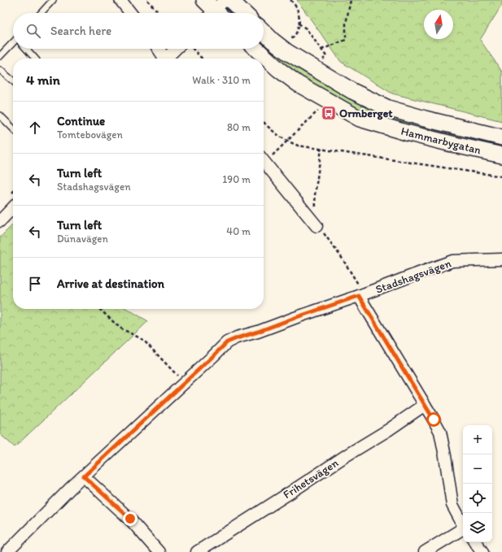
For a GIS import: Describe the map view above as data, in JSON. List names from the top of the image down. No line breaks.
{"streets":{"main road":["Hammarbygatan"],"street":["Stadshagsvägen","Frihetsvägen"]},"places":{"bus stop":["Ormberget"]},"north":"top","page":{"search":"Search here","heading":["4 min","Walk · 310 m"],"list":[["Continue","Tomtebovägen","80 m"],["Turn left","Stadshagsvägen","190 m"],["Turn left","Dünavägen","40 m"],"Arrive at destination"],"map_buttons":["+","−"]}}
